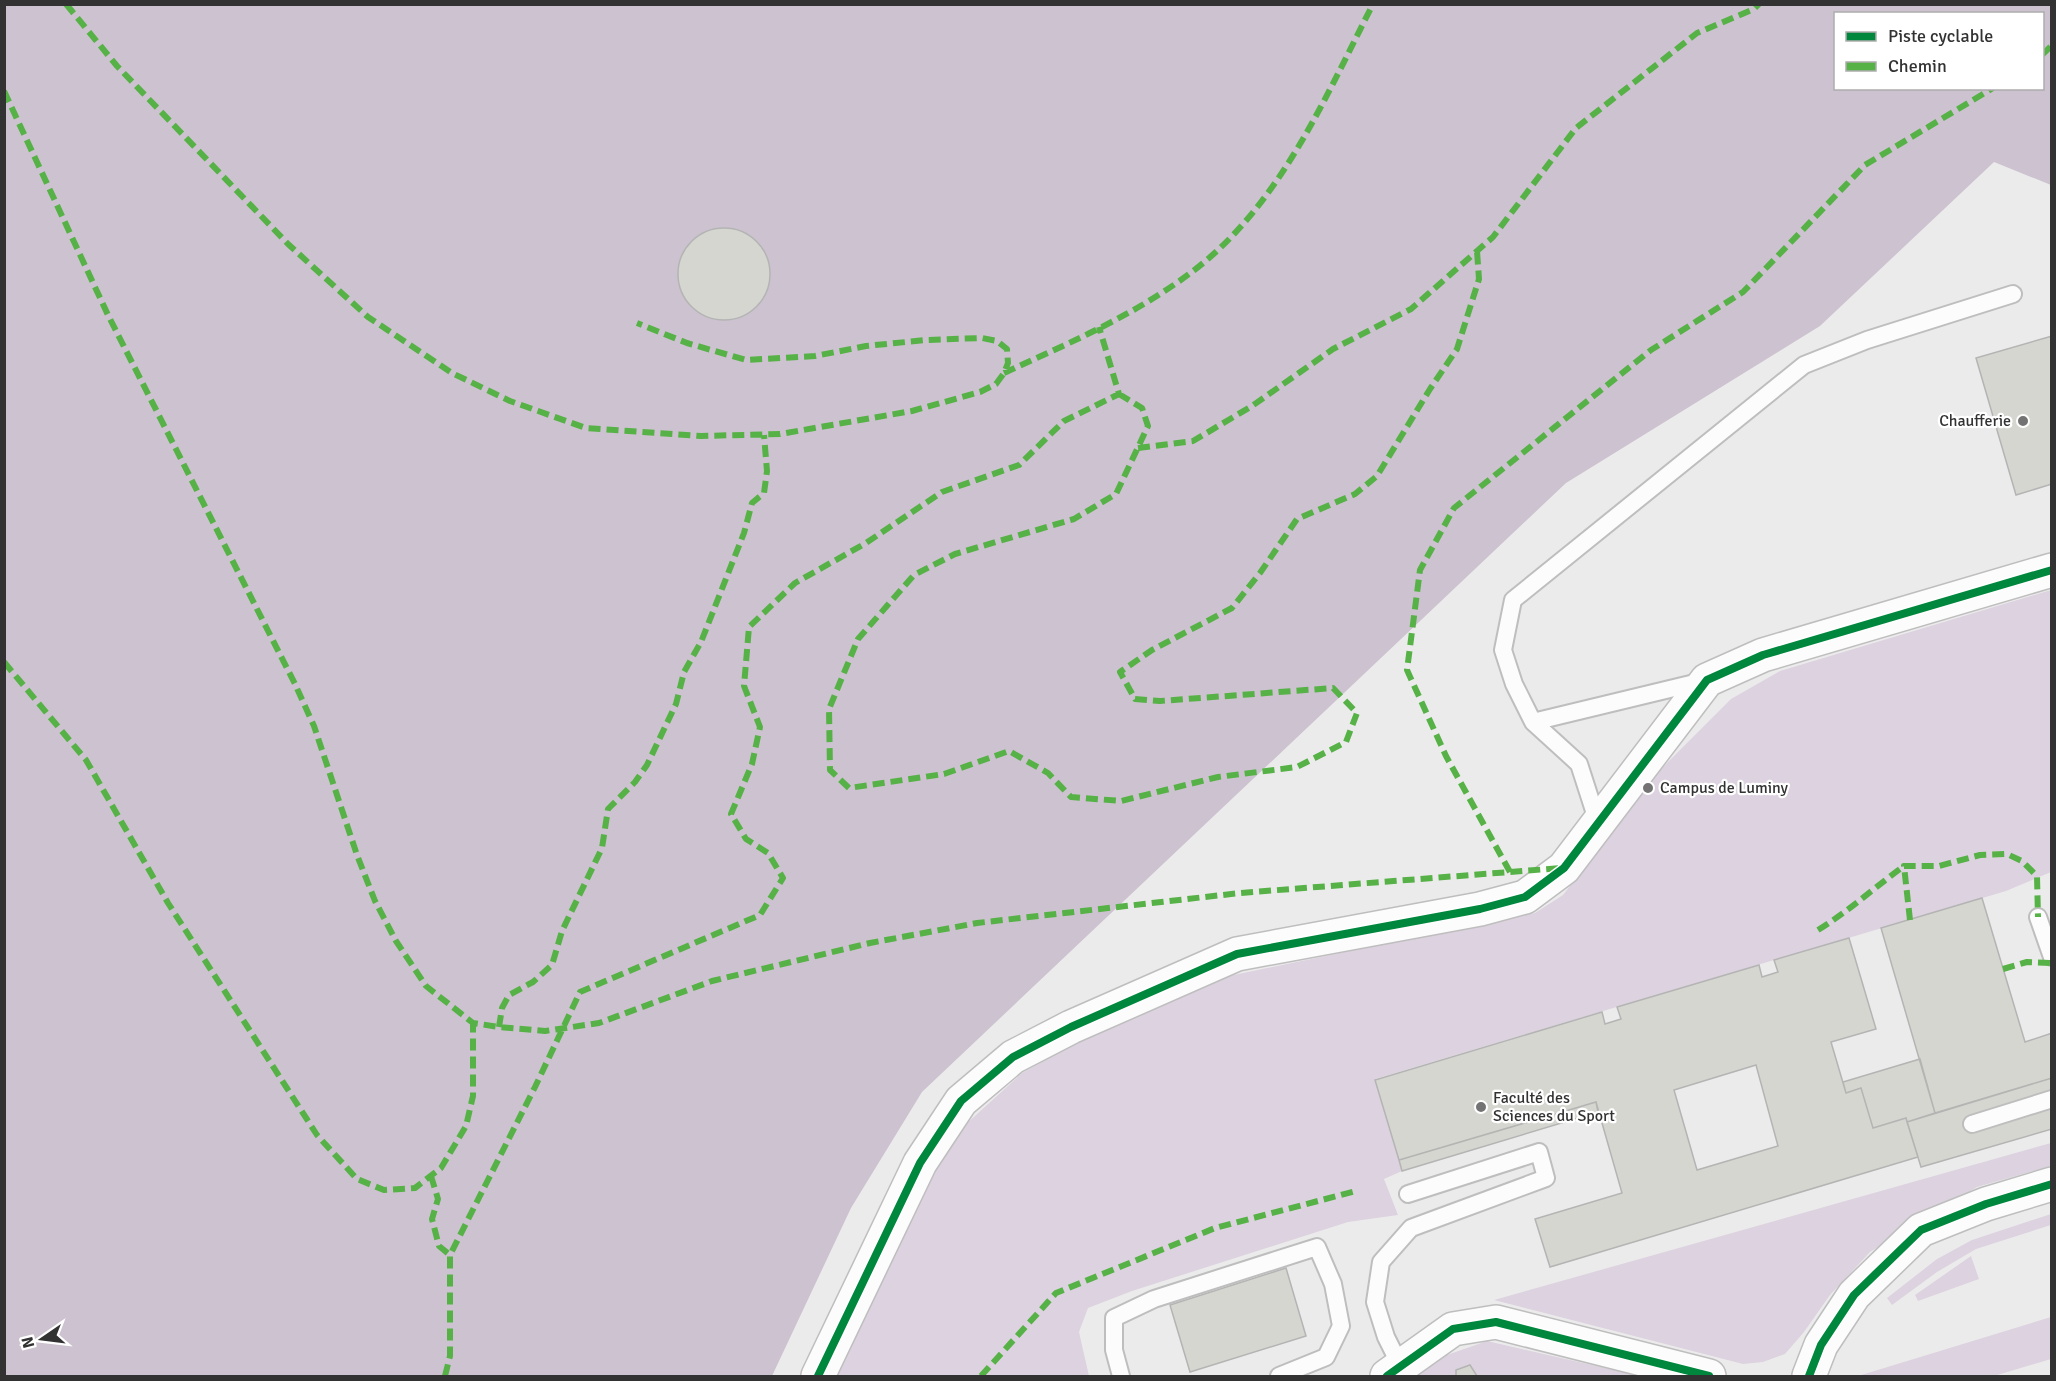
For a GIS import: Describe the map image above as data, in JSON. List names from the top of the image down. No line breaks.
{"places":["Chaufferie","Campus de Luminy","Faculté des Sciences du Sport"],"legend":["Piste cyclable","Chemin"],"north":"left"}
